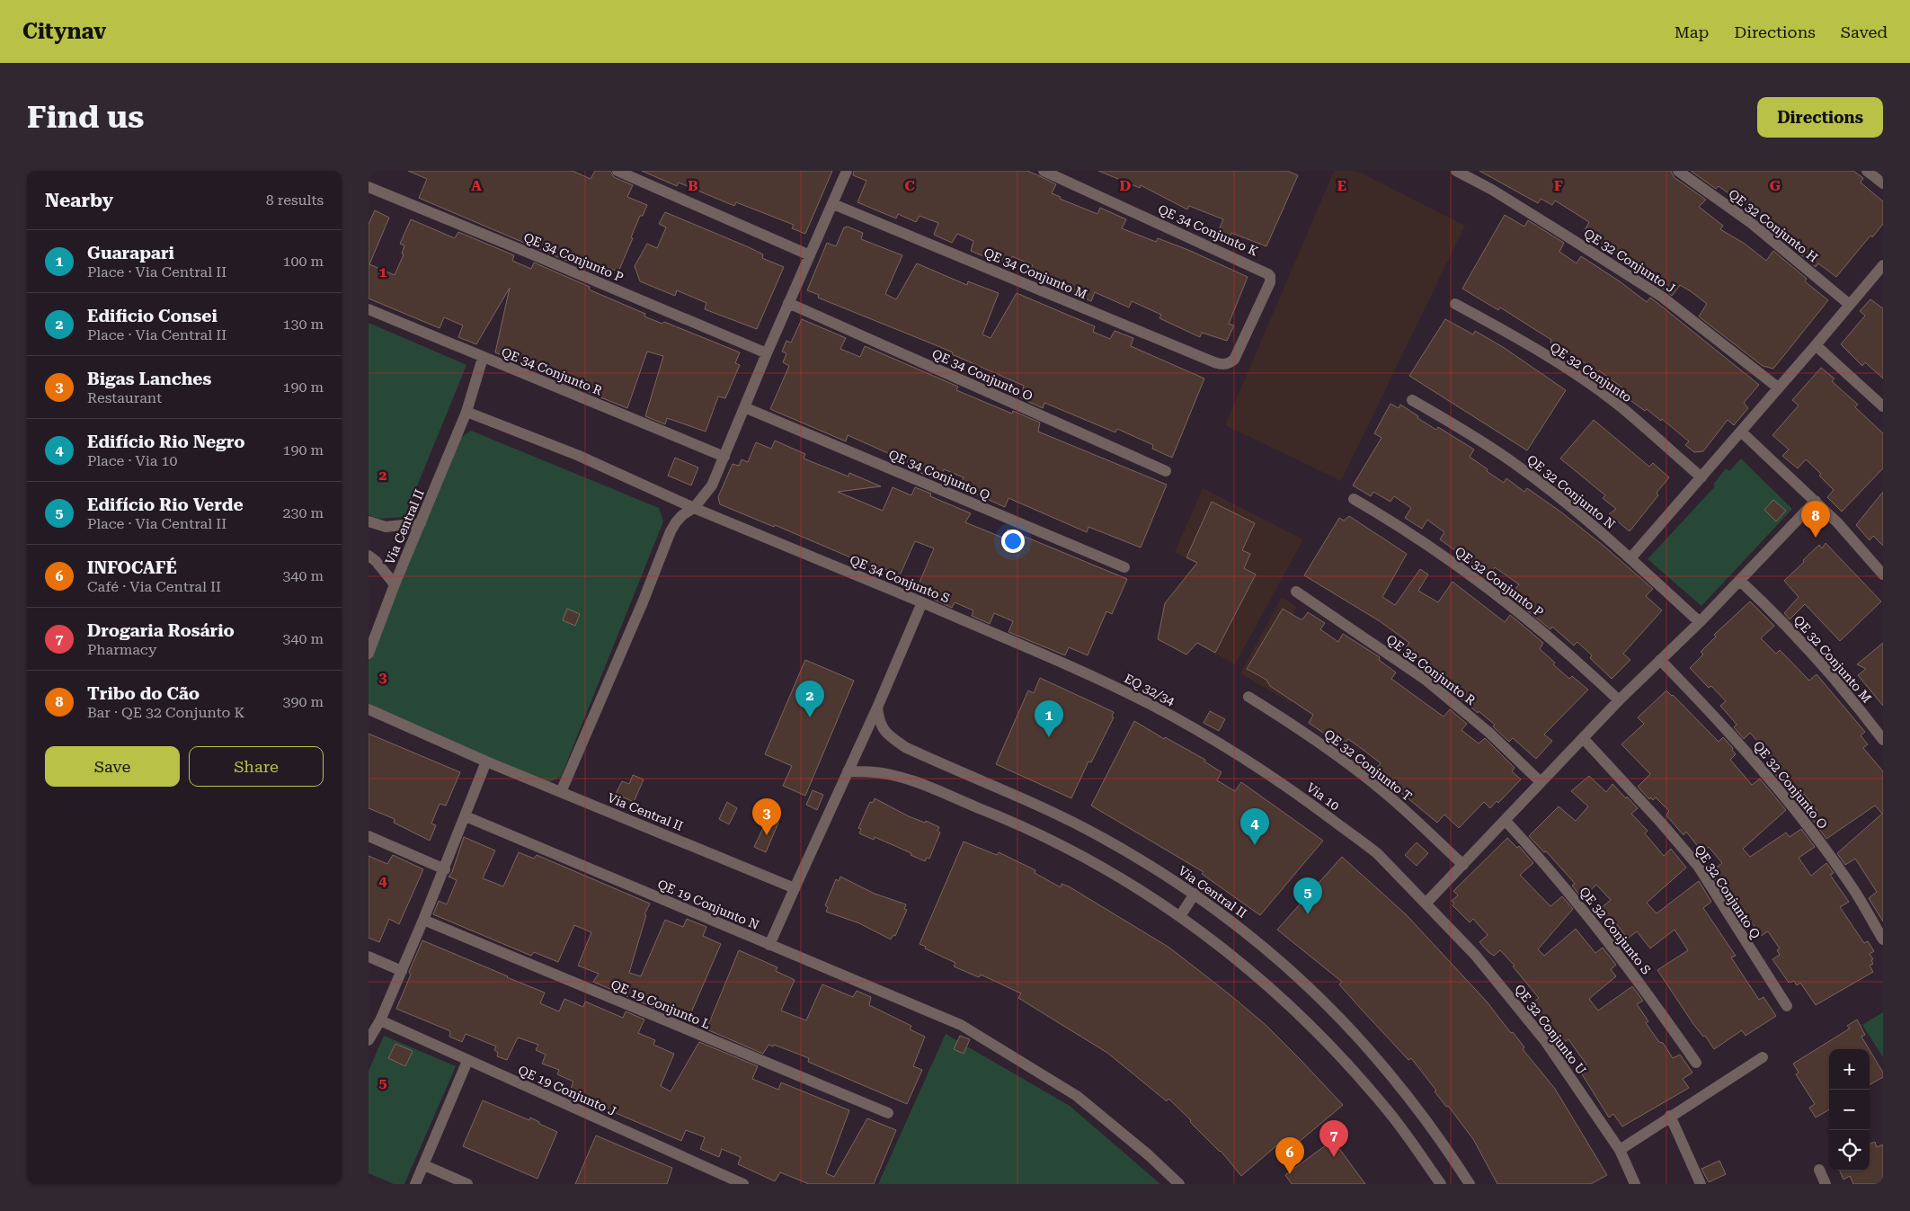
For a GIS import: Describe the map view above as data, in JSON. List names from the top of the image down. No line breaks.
{"streets":{"street":["QE 32 Conjunto H","QE 34 Conjunto K","QE 34 Conjunto P","QE 32 Conjunto J","QE 34 Conjunto M","QE 34 Conjunto R","QE 32 Conjunto","QE 34 Conjunto O","QE 34 Conjunto Q","QE 32 Conjunto N","Via Central II","QE 34 Conjunto S","QE 32 Conjunto P","QE 32 Conjunto M","QE 32 Conjunto R","EQ 32/34","QE 32 Conjunto T","QE 32 Conjunto O","Via 10","QE 32 Conjunto Q","QE 19 Conjunto N","QE 32 Conjunto S","QE 19 Conjunto L","QE 32 Conjunto U","QE 19 Conjunto J"]},"crossings":[["QE 34 Conjunto K","QE 34 Conjunto M"],["QE 34 Conjunto R","Via Central II"],["QE 34 Conjunto S","EQ 32/34"],["EQ 32/34","Via 10"],["Via 10","QE 32 Conjunto U"]],"page":{"header":"Citynav","nav":["Map","Directions","Saved"],"buttons":["Directions",["Save","Share"]],"title":"Find us","heading":["Nearby","8 results"],"list":[{"mark":"1","name":"Guarapari","note":"Place · Via Central II","value":"100 m"},{"mark":"2","name":"Edificio Consei","note":"Place · Via Central II","value":"130 m"},{"mark":"3","name":"Bigas Lanches","note":"Restaurant","value":"190 m"},{"mark":"4","name":"Edifício Rio Negro","note":"Place · Via 10","value":"190 m"},{"mark":"5","name":"Edifício Rio Verde","note":"Place · Via Central II","value":"230 m"},{"mark":"6","name":"INFOCAFÉ","note":"Café · Via Central II","value":"340 m"},{"mark":"7","name":"Drogaria Rosário","note":"Pharmacy","value":"340 m"},{"mark":"8","name":"Tribo do Cão","note":"Bar · QE 32 Conjunto K","value":"390 m"}],"pins":["8","2","1","3","4","5","7","6"],"map_buttons":["+","−"]},"grid":{"columns":["A","B","C","D","E","F","G"],"rows":["1","2","3","4","5"]}}
